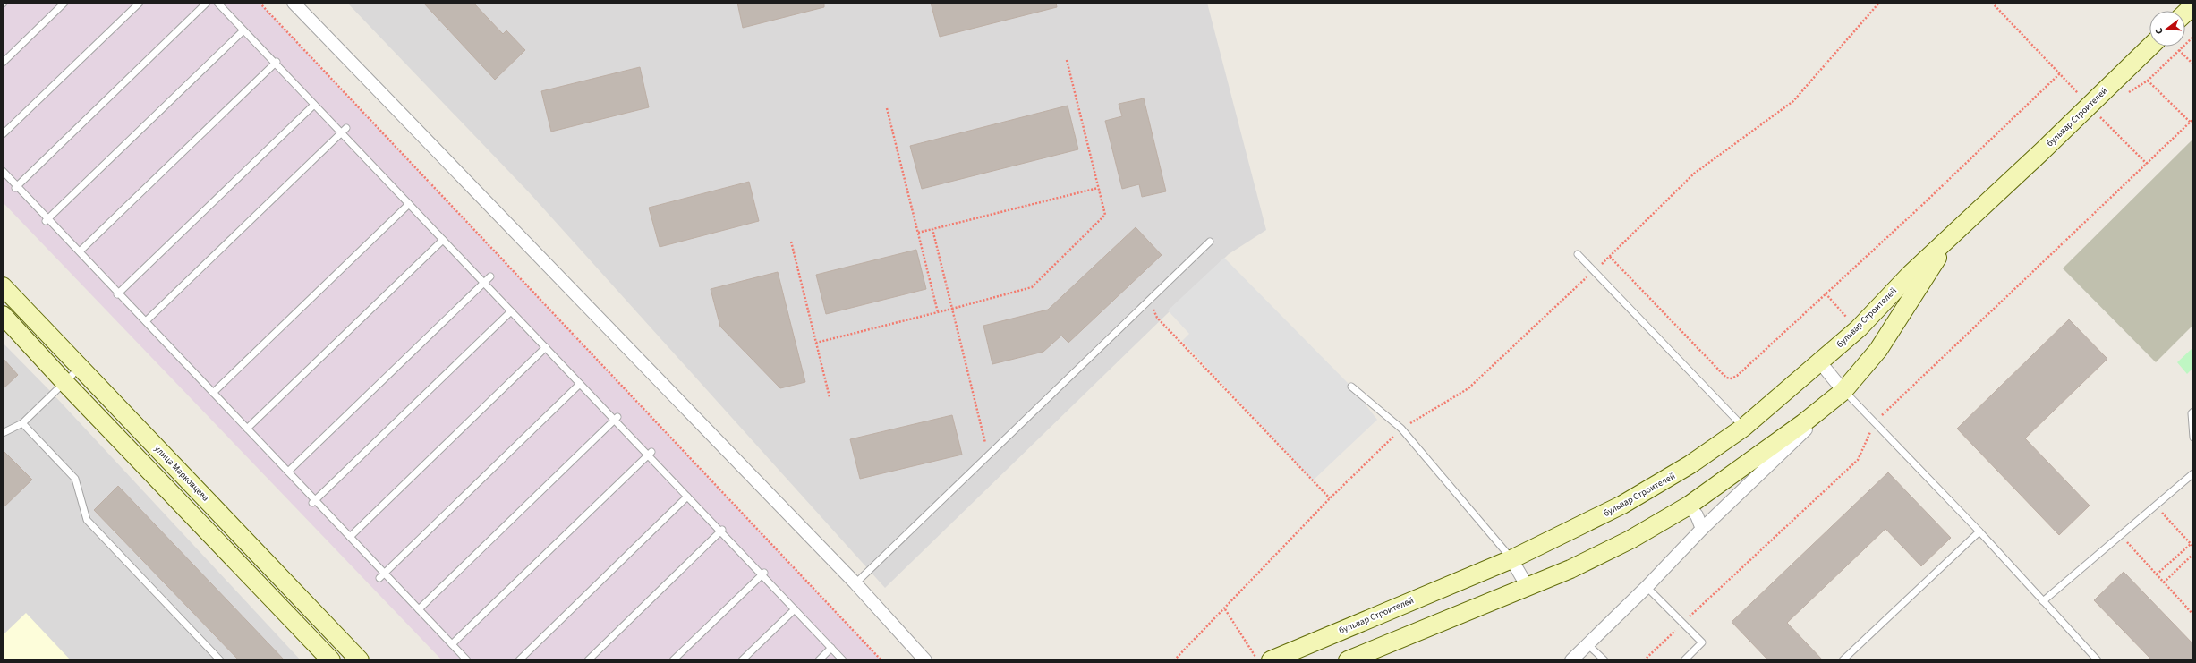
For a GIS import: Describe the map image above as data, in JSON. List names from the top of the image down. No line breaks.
{"streets":{"main road":["бульвар Строителей","улица Марковцева"]},"north":"left"}
